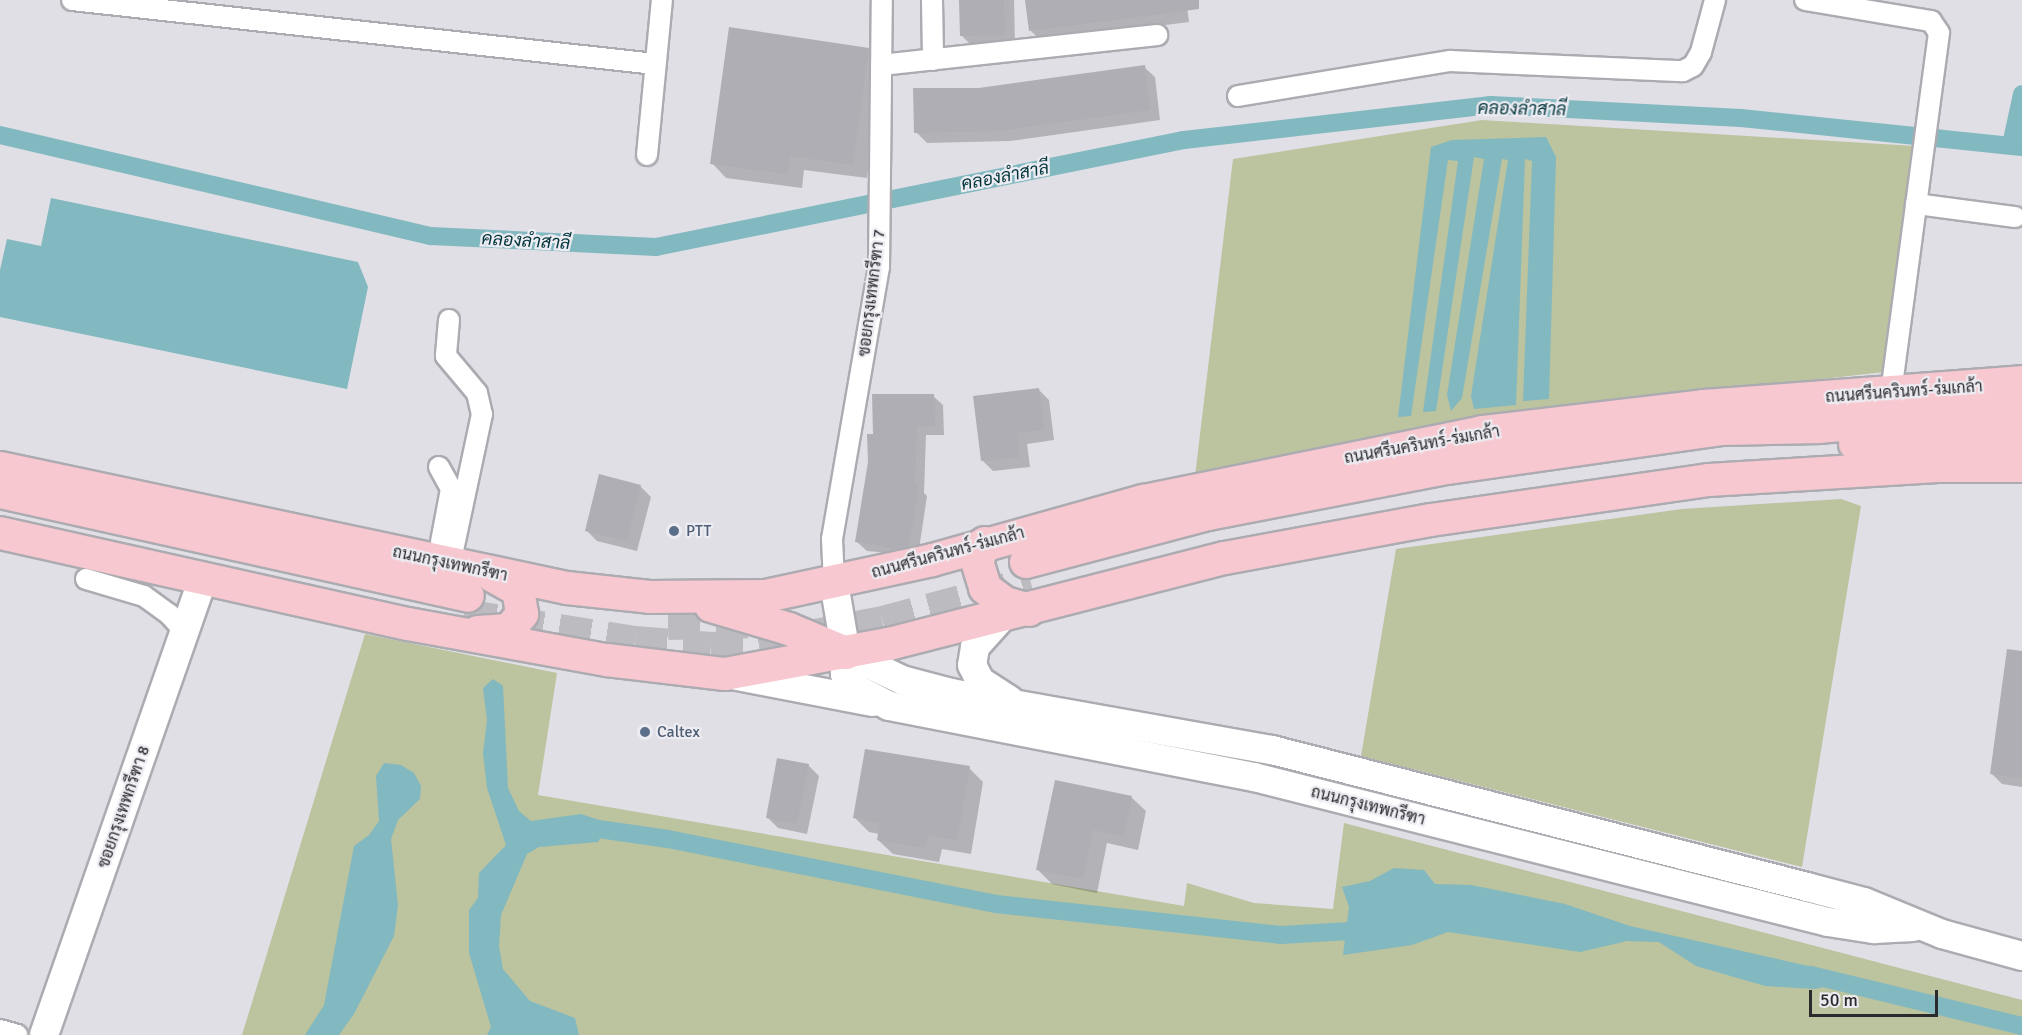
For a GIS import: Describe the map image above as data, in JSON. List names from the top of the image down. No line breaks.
{"streets":{"main road":["ถนนศรีนครินทร์-ร่มเกล้า","ถนนกรุงเทพกรีฑา","ซอยกรุงเทพกรีฑา 8"],"street":["ซอยกรุงเทพกรีฑา 7"]},"crossings":[["ซอยกรุงเทพกรีฑา 7","ถนนศรีนครินทร์-ร่มเกล้า"],["ซอยกรุงเทพกรีฑา 7","ถนนกรุงเทพกรีฑา"],["ถนนศรีนครินทร์-ร่มเกล้า","ถนนกรุงเทพกรีฑา"],["ถนนกรุงเทพกรีฑา","ซอยกรุงเทพกรีฑา 8"]],"water":["คลองลำสาลี"],"places":["PTT","Caltex"],"scale_bar":"50 m"}
